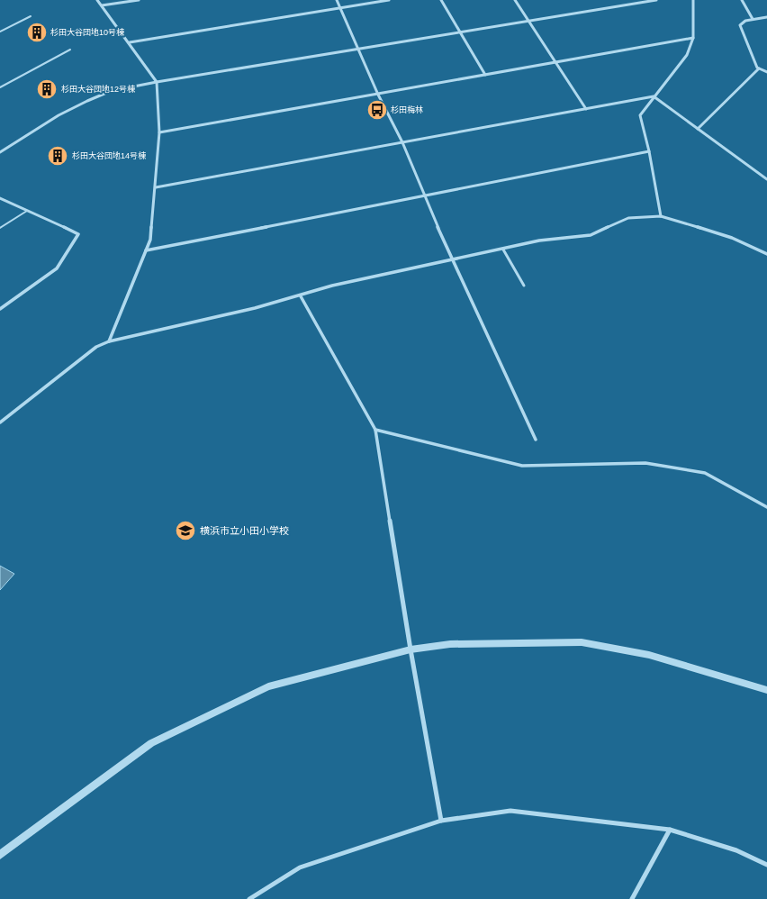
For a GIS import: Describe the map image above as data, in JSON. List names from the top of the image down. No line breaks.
{"places":{"building":["杉田大谷団地10号棟","杉田大谷団地12号棟","杉田大谷団地14号棟"],"bus stop":["杉田梅林"],"school or university":["横浜市立小田小学校"]}}
